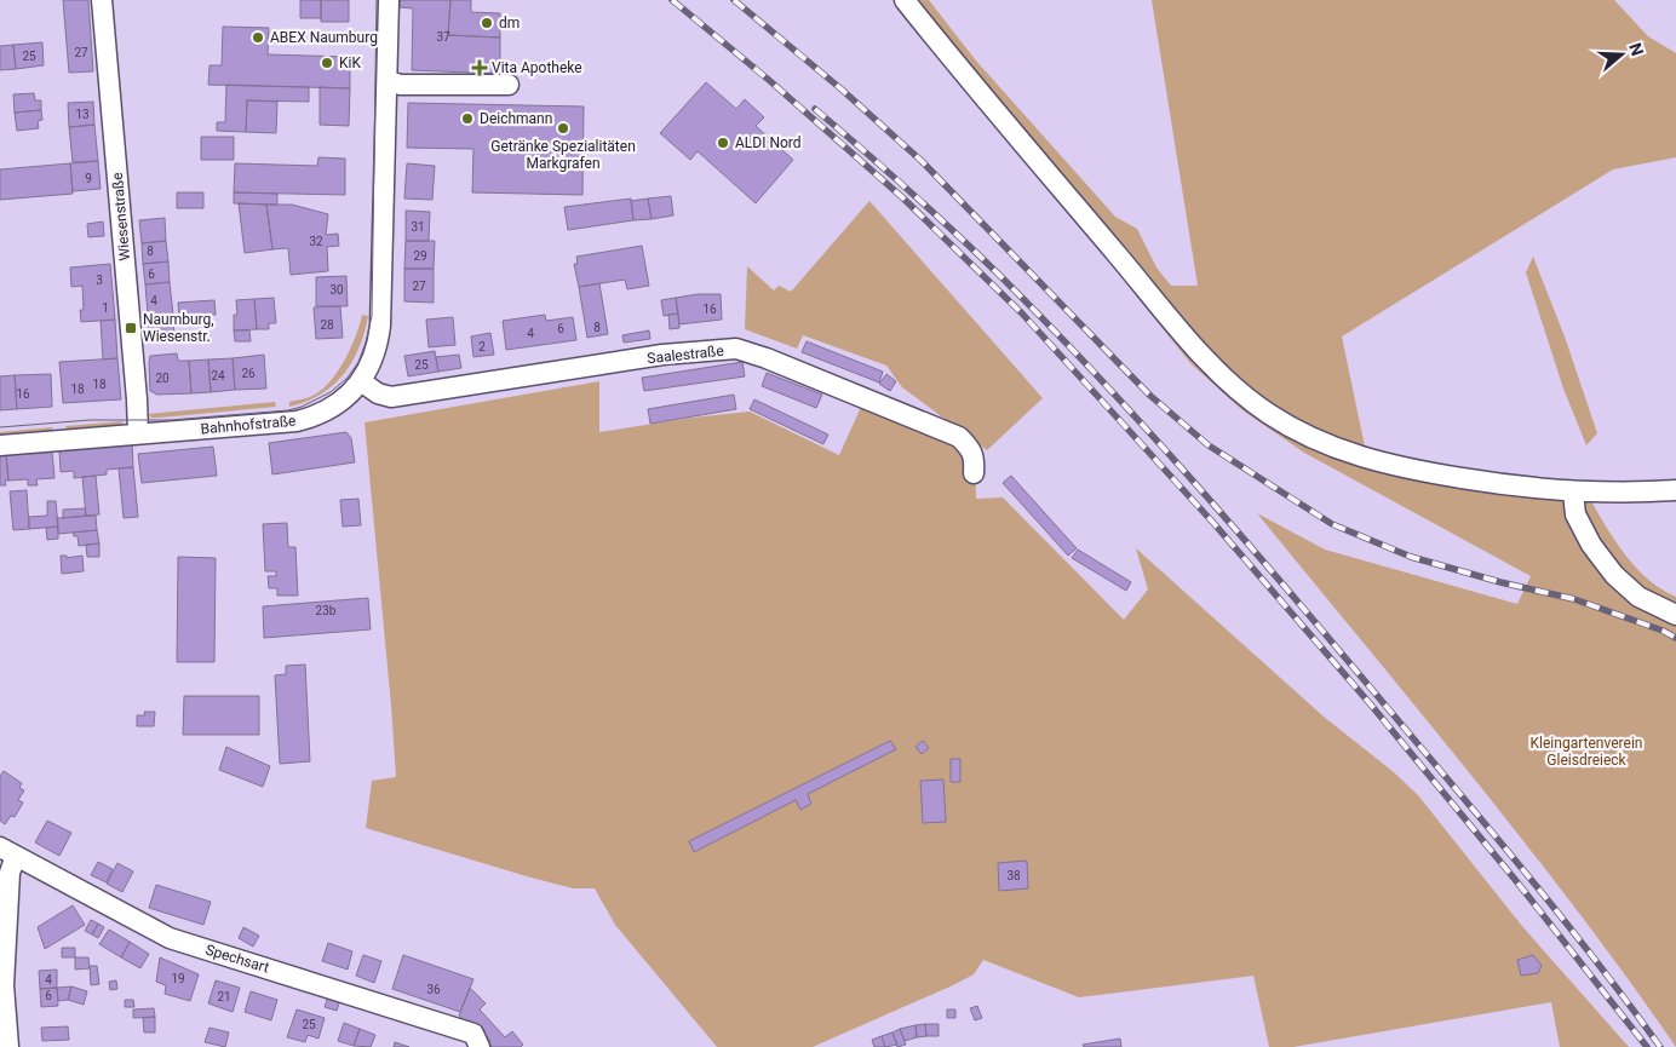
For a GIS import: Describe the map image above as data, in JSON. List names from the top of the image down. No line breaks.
{"streets":{"street":["Wiesenstraße","Saalestraße","Bahnhofstraße","Spechsart"]},"crossings":[["Wiesenstraße","Bahnhofstraße"],["Saalestraße","Bahnhofstraße"]],"parks":["Kleingartenverein Gleisdreieck"],"places":{"other":["dm","ABEX Naumburg","KiK","Deichmann","Getränke Spezialitäten Markgrafen","ALDI Nord"],"health":["Vita Apotheke"],"transit":["Naumburg, Wiesenstr."]},"house_numbers":["37","27","25","13","9","31","32","8","29","6","3","27","30","4","1","16","28","8","6","4","2","25","26","24","20","18","18","16","23b","38","19","4","36","6","21","25"],"north":"right"}
